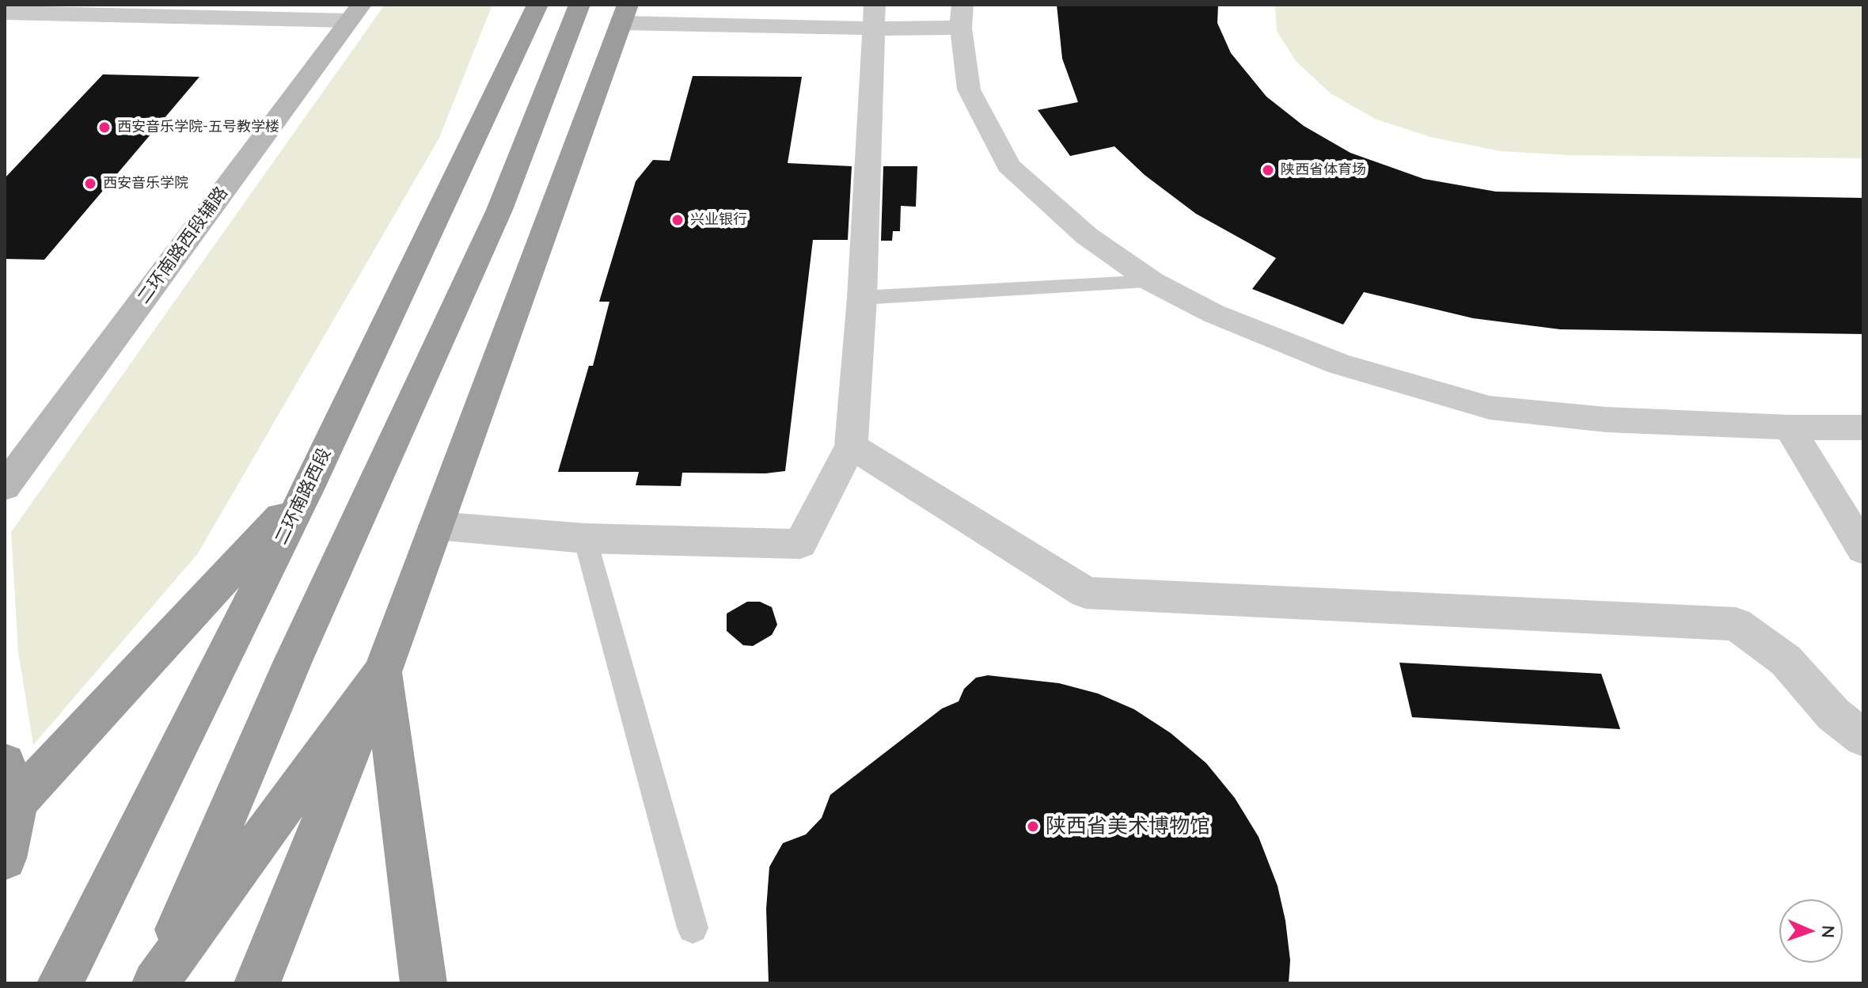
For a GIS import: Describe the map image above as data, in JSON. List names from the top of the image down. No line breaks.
{"streets":{"highway":["二环南路西段"],"main road":["二环南路西段辅路"]},"places":["西安音乐学院-五号教学楼","陕西省体育场","西安音乐学院","兴业银行","陕西省美术博物馆"],"north":"right"}
